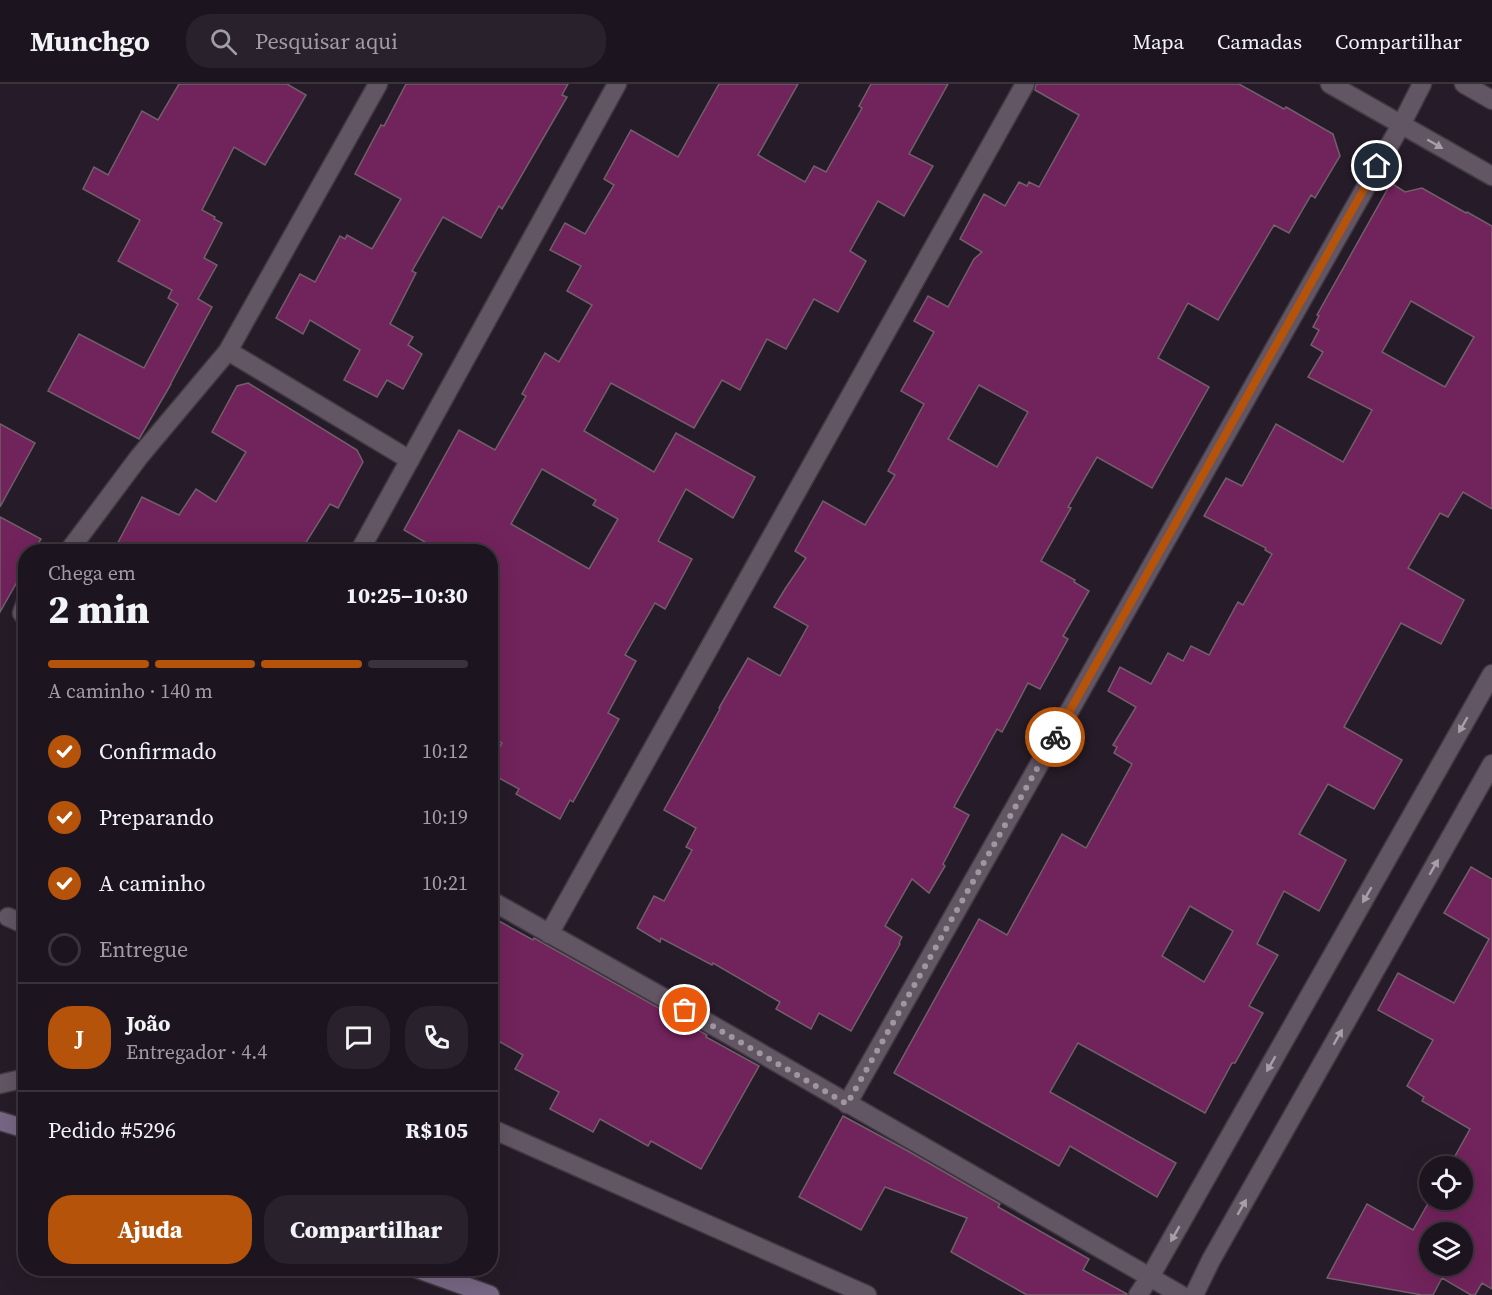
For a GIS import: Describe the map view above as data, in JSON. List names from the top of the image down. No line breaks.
{"page":{"header":"Munchgo","search":"Pesquisar aqui","nav":["Mapa","Camadas","Compartilhar"],"heading":["2 min","Chega em","10:25–10:30"],"panel":["João","Entregador · 4.4","Pedido #5296","R$105"],"bar":"A caminho · 140 m","list":[["Confirmado","10:12"],["Preparando","10:19"],["A caminho","10:21"],"Entregue"],"round":"J","buttons":["Ajuda","Compartilhar"]}}
